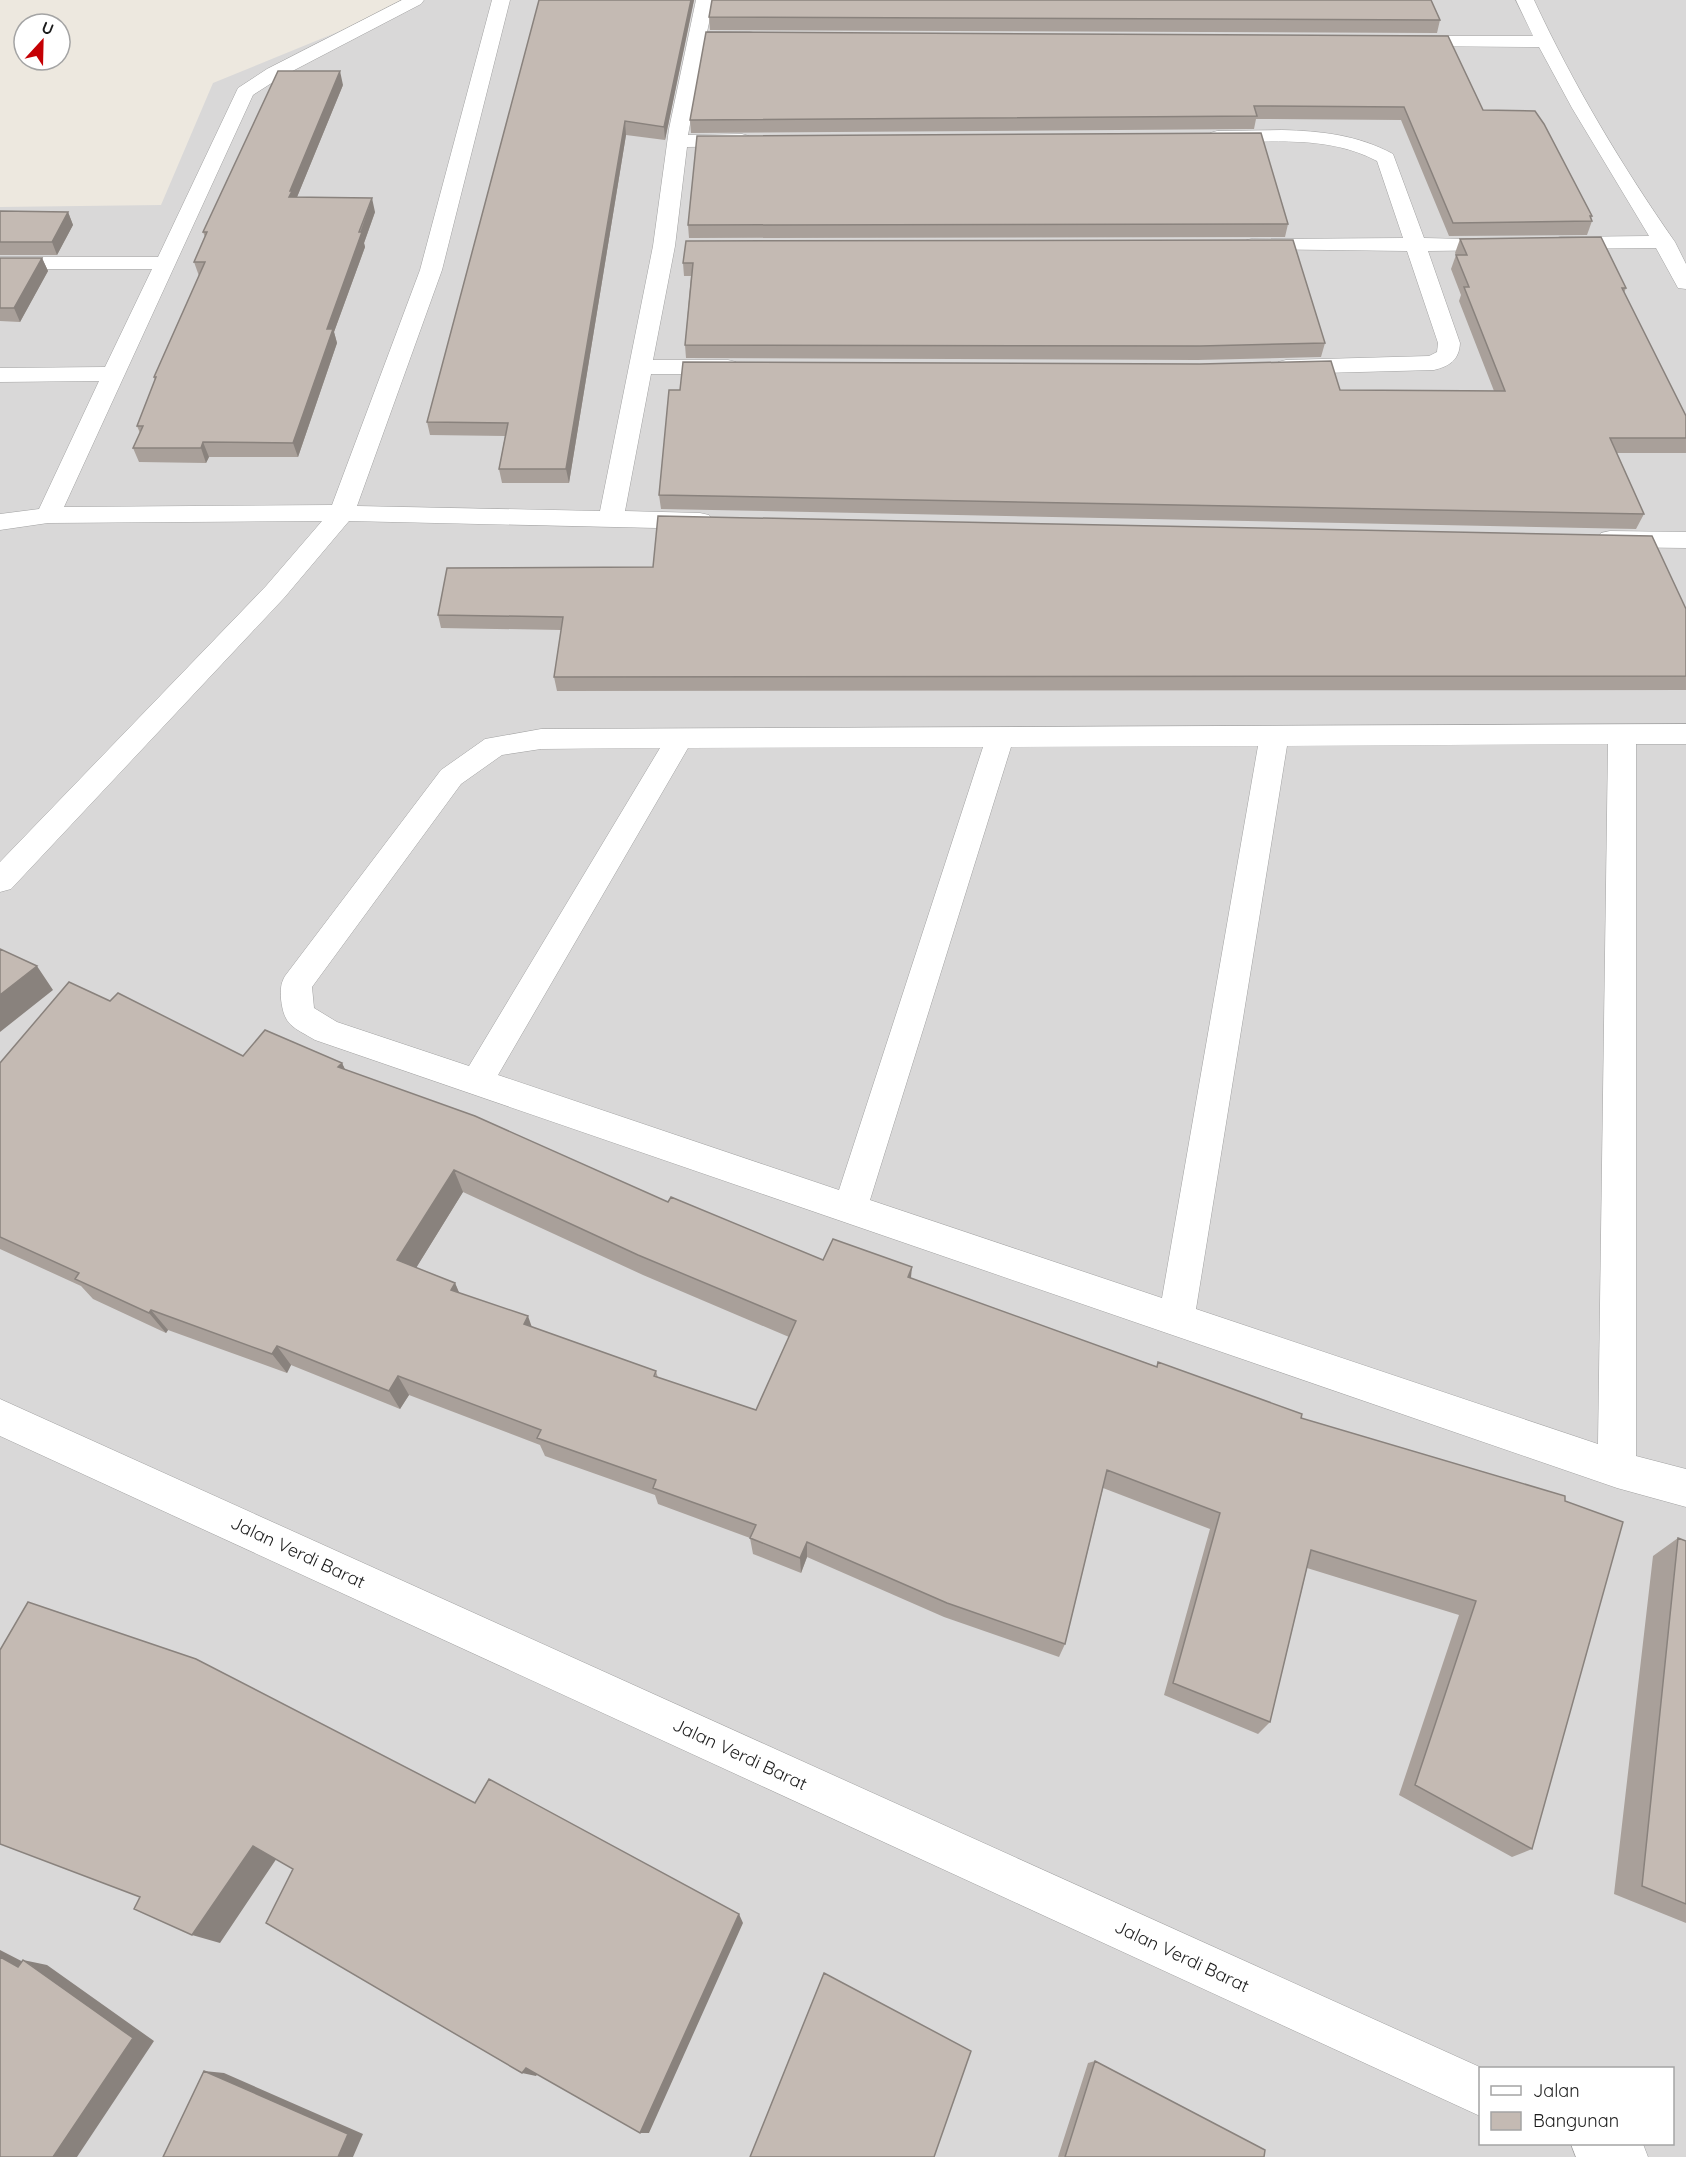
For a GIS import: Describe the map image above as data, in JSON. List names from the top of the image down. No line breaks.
{"streets":{"street":["Jalan Verdi Barat"]},"legend":["Jalan","Bangunan"],"north":"top"}
